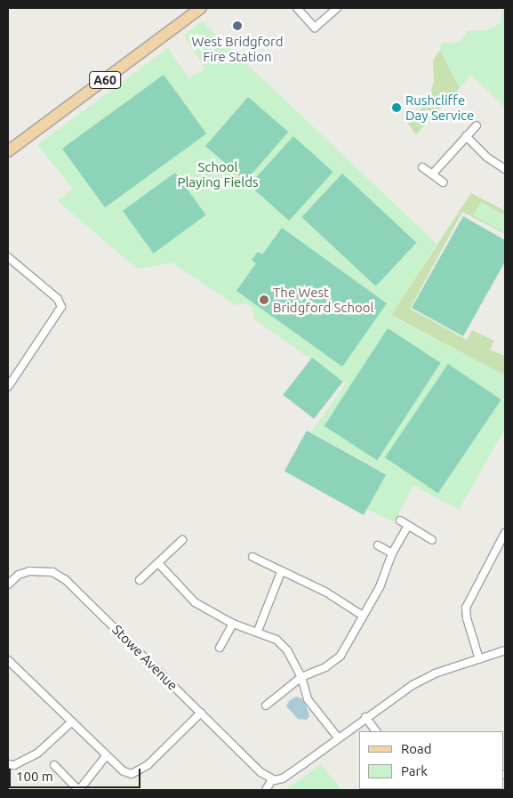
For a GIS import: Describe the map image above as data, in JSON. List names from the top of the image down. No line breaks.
{"streets":{"main road":["A60"],"street":["Stowe Avenue"]},"parks":["School Playing Fields"],"places":["West Bridgford Fire Station","Rushcliffe Day Service","The West Bridgford School"],"legend":["Road","Park"],"scale_bar":"100 m"}
